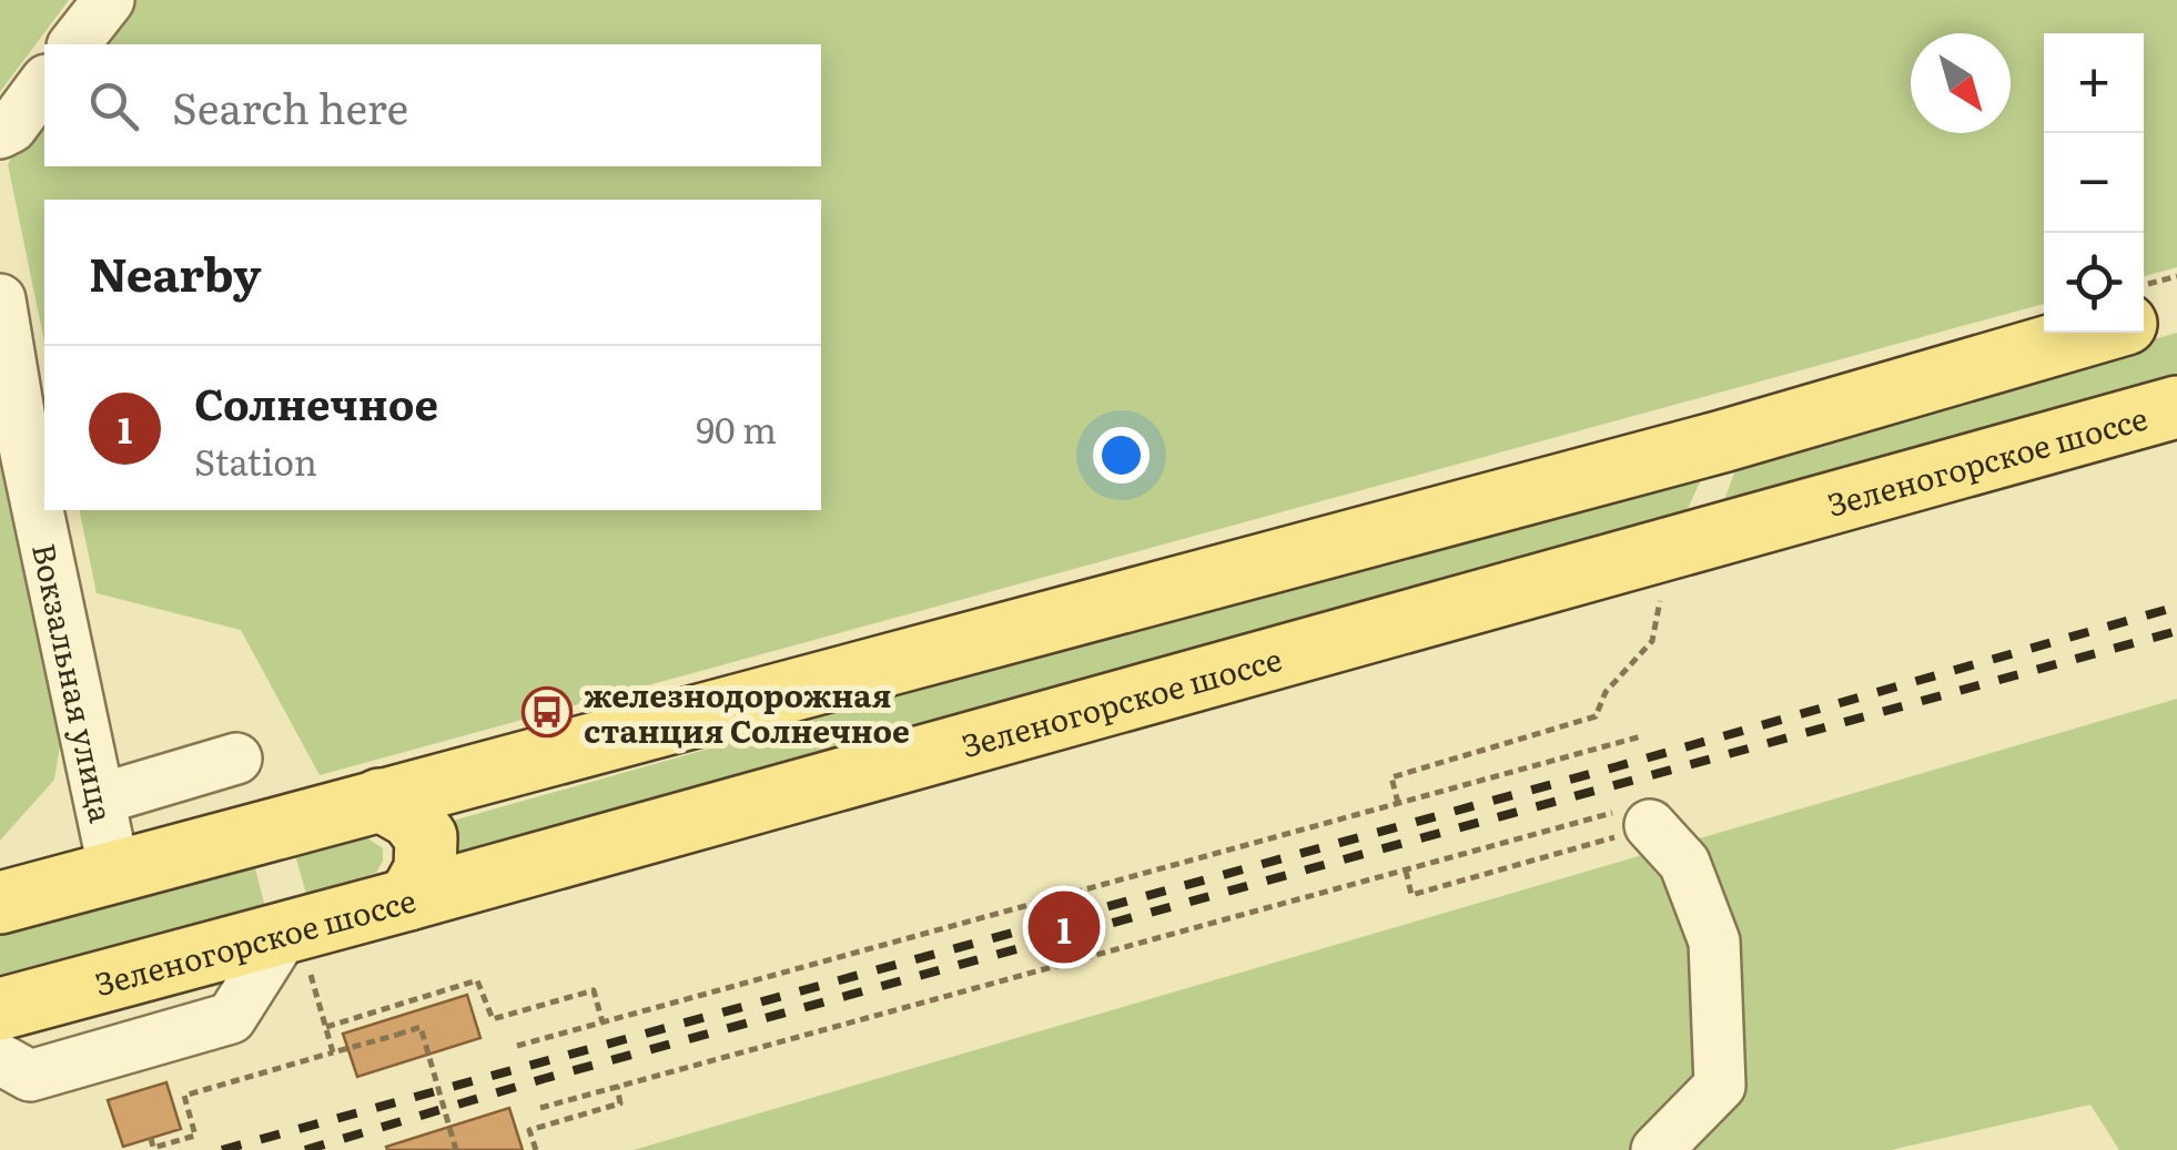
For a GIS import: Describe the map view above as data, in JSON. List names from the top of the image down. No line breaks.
{"streets":{"main road":["Зеленогорское шоссе"],"street":["Вокзальная улица"]},"places":{"bus stop":["железнодорожная станция Солнечное"]},"north":"bottom right","page":{"map_buttons":["+","−"],"search":"Search here","heading":"Nearby","list":[{"mark":"1","name":"Солнечное","note":"Station","value":"90 m"}],"pins":"1"}}
